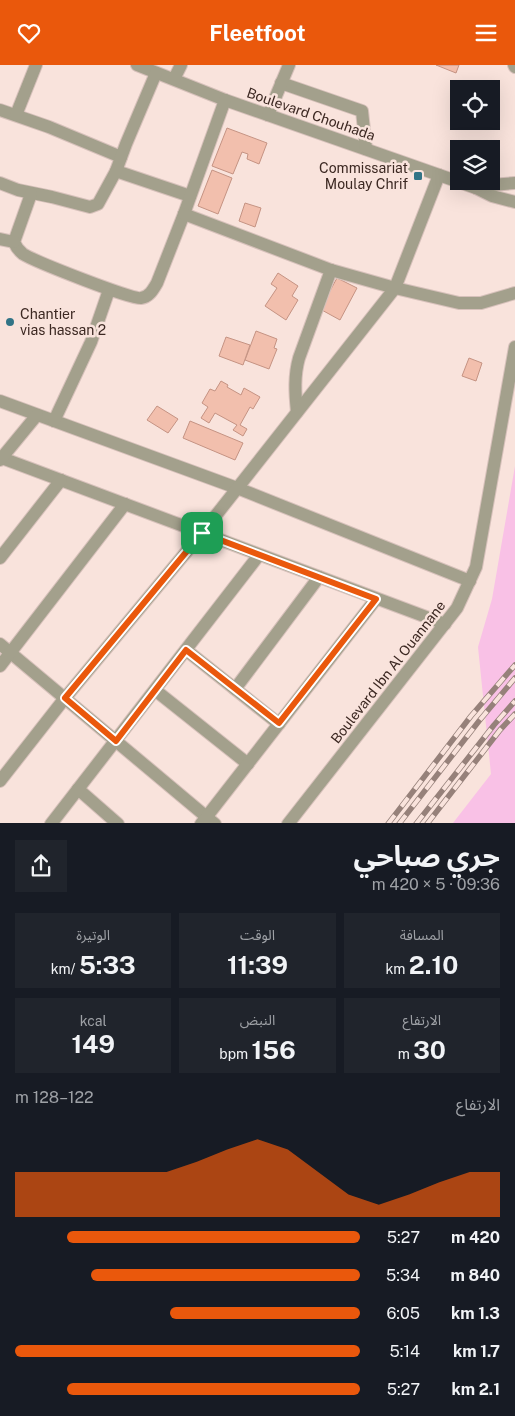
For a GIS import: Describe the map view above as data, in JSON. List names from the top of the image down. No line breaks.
{"streets":{"street":["Boulevard Chouhada","Boulevard Ibn Al Ouannane"]},"places":{"transit":["Commissariat Moulay Chrif"],"other":["Chantier vias hassan 2"]},"page":{"header":"Fleetfoot","heading":["جري صباحي","09:36 · 5 × 420 m"],"stats":[["المسافة","2.10 km"],["الوقت","11:39"],["الوتيرة","5:33 /km"],["الارتفاع","30 m"],["النبض","156 bpm"],["kcal","149"]],"chart":["الارتفاع","122–128 m"],"list":[{"name":"420 m","note":"5:27"},{"name":"840 m","note":"5:34"},{"name":"1.3 km","note":"6:05"},{"name":"1.7 km","note":"5:14"},{"name":"2.1 km","note":"5:27"}]}}
